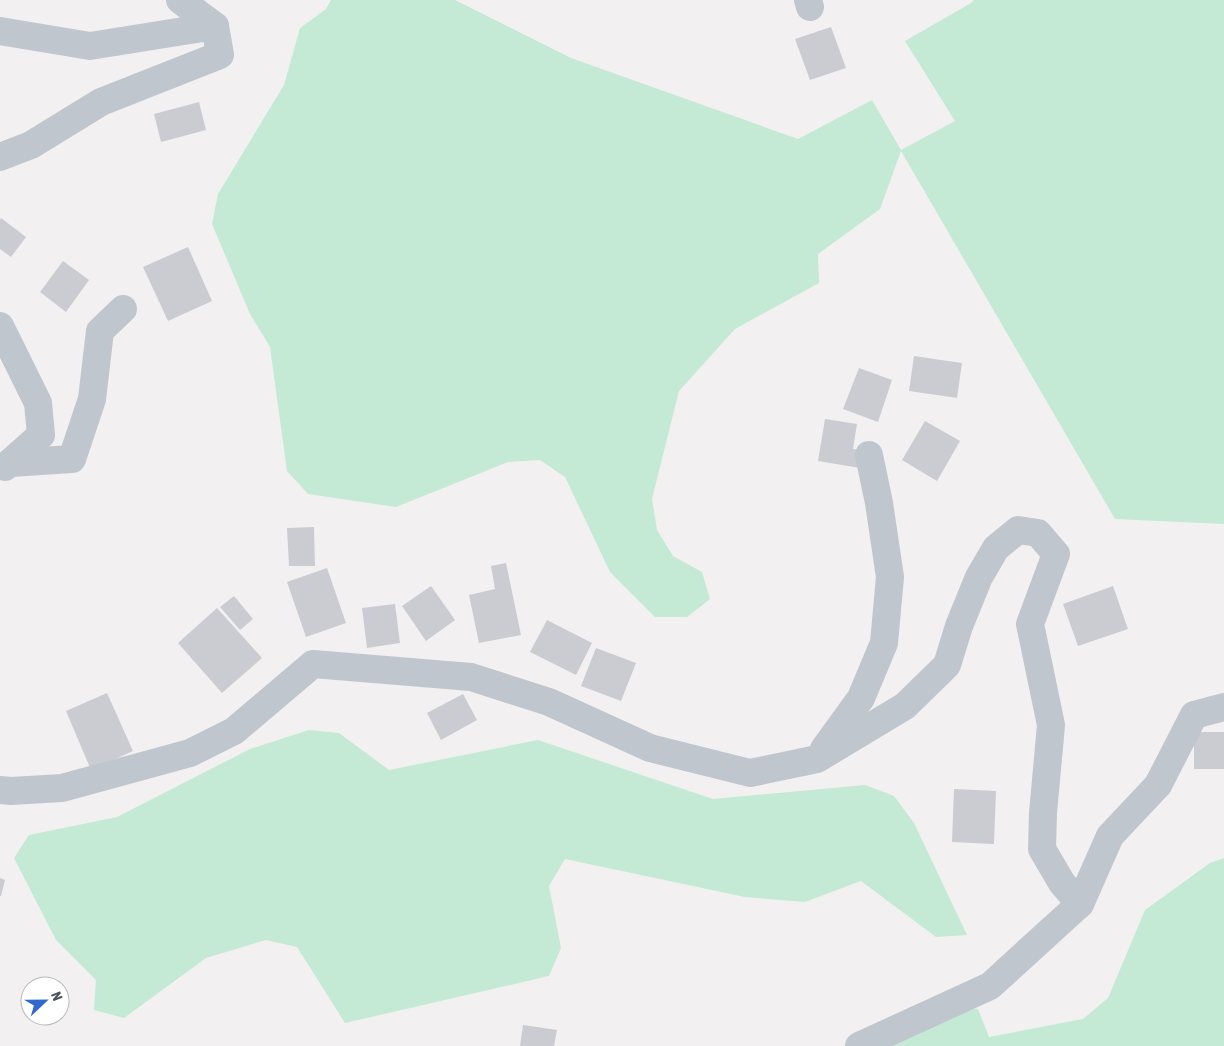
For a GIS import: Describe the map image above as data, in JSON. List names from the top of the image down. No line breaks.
{"north":"right"}
